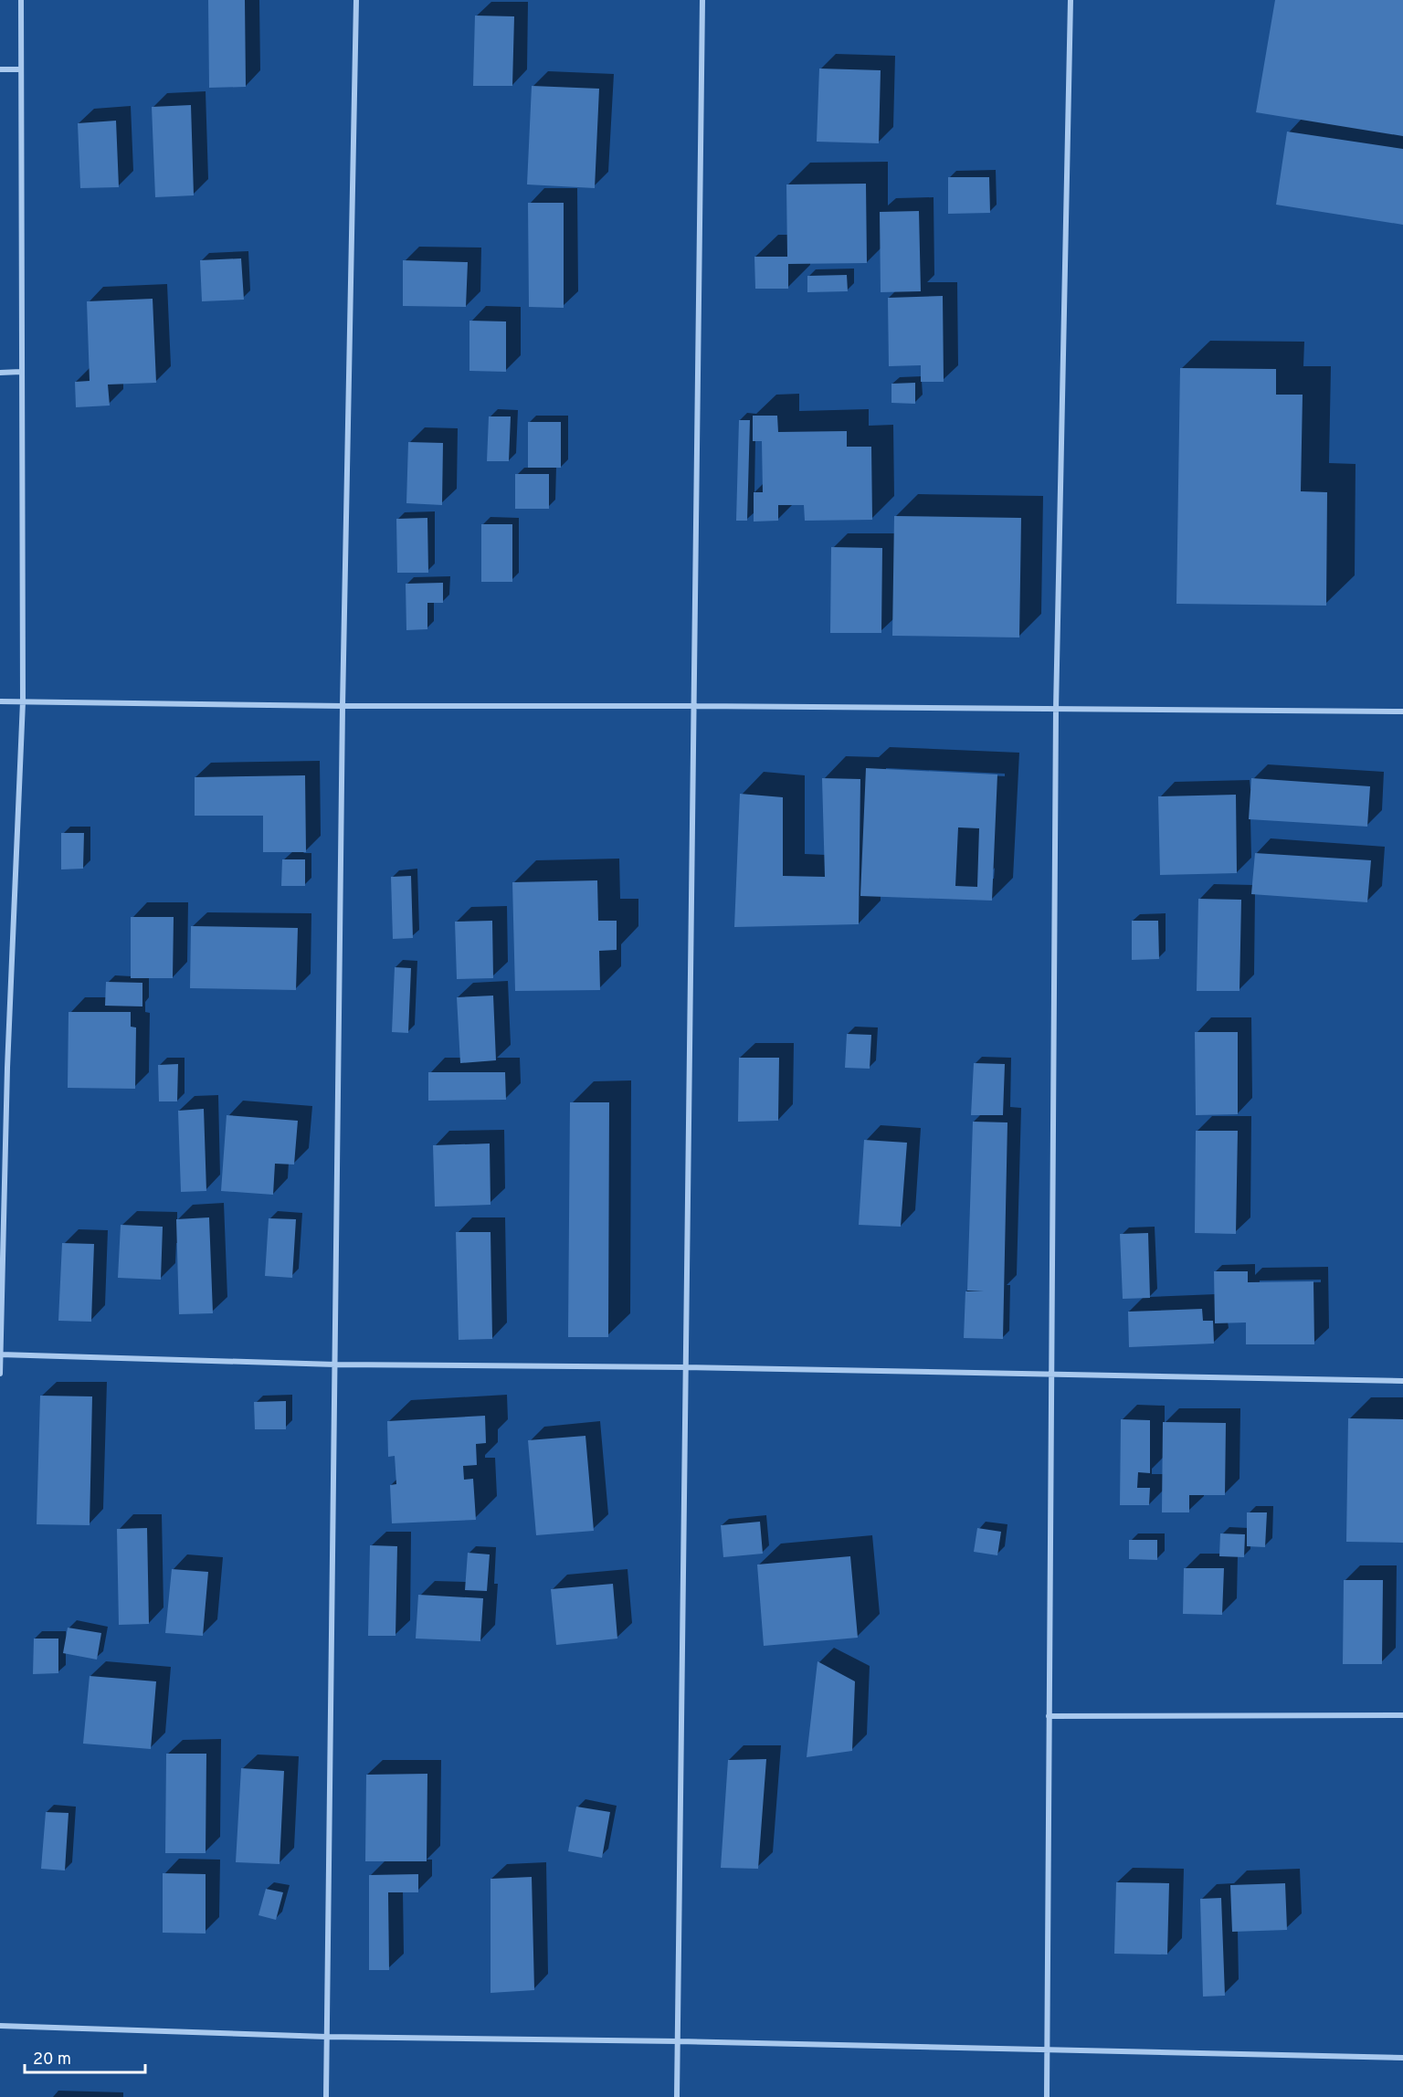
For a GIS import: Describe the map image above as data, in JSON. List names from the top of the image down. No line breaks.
{"scale_bar":"20 m"}
